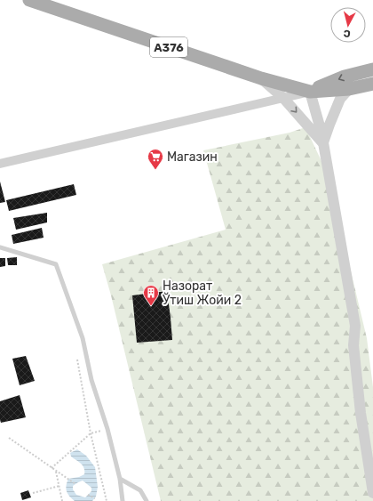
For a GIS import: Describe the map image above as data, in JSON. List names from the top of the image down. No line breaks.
{"streets":{"main road":["A376"]},"places":{"supermarket":["Магазин"],"building":["Назорат Ўтиш Жойи 2"]},"north":"bottom"}
